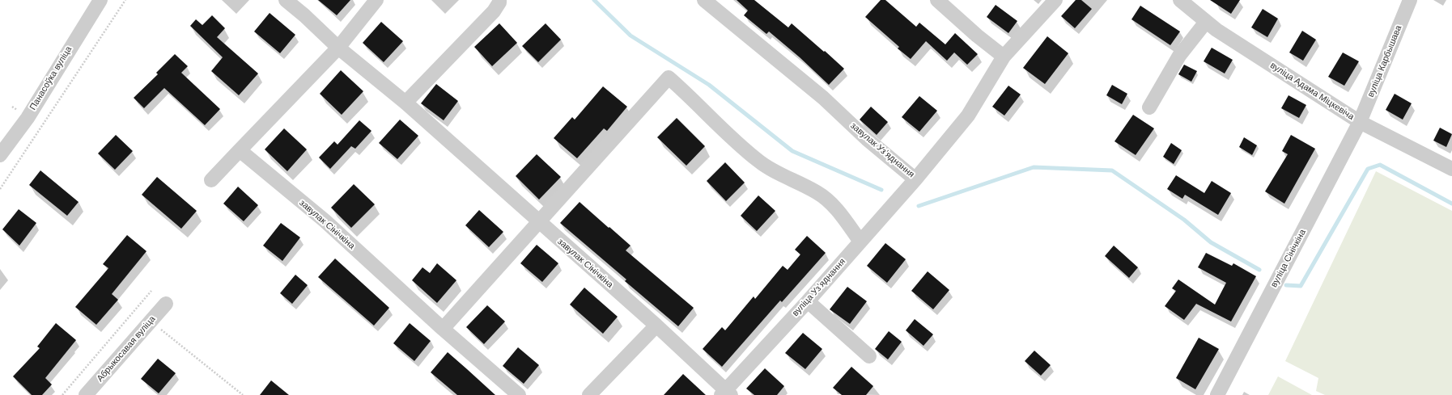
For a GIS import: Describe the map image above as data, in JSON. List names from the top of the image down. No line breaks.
{"streets":{"street":["вуліца Карбышава","Панасоўка вуліца","вуліца Адама Міцкевіча","завулак Узʼяднання","завулак Сінічкіна","вуліца Сінічкіна","вуліца Узʼяднання","Абрыкосавая вуліца"]},"crossings":[["вуліца Карбышава","вуліца Адама Міцкевіча"],["вуліца Карбышава","вуліца Сінічкіна"],["вуліца Адама Міцкевіча","вуліца Сінічкіна"],["завулак Узʼяднання","вуліца Узʼяднання"],["завулак Сінічкіна","вуліца Узʼяднання"]]}
